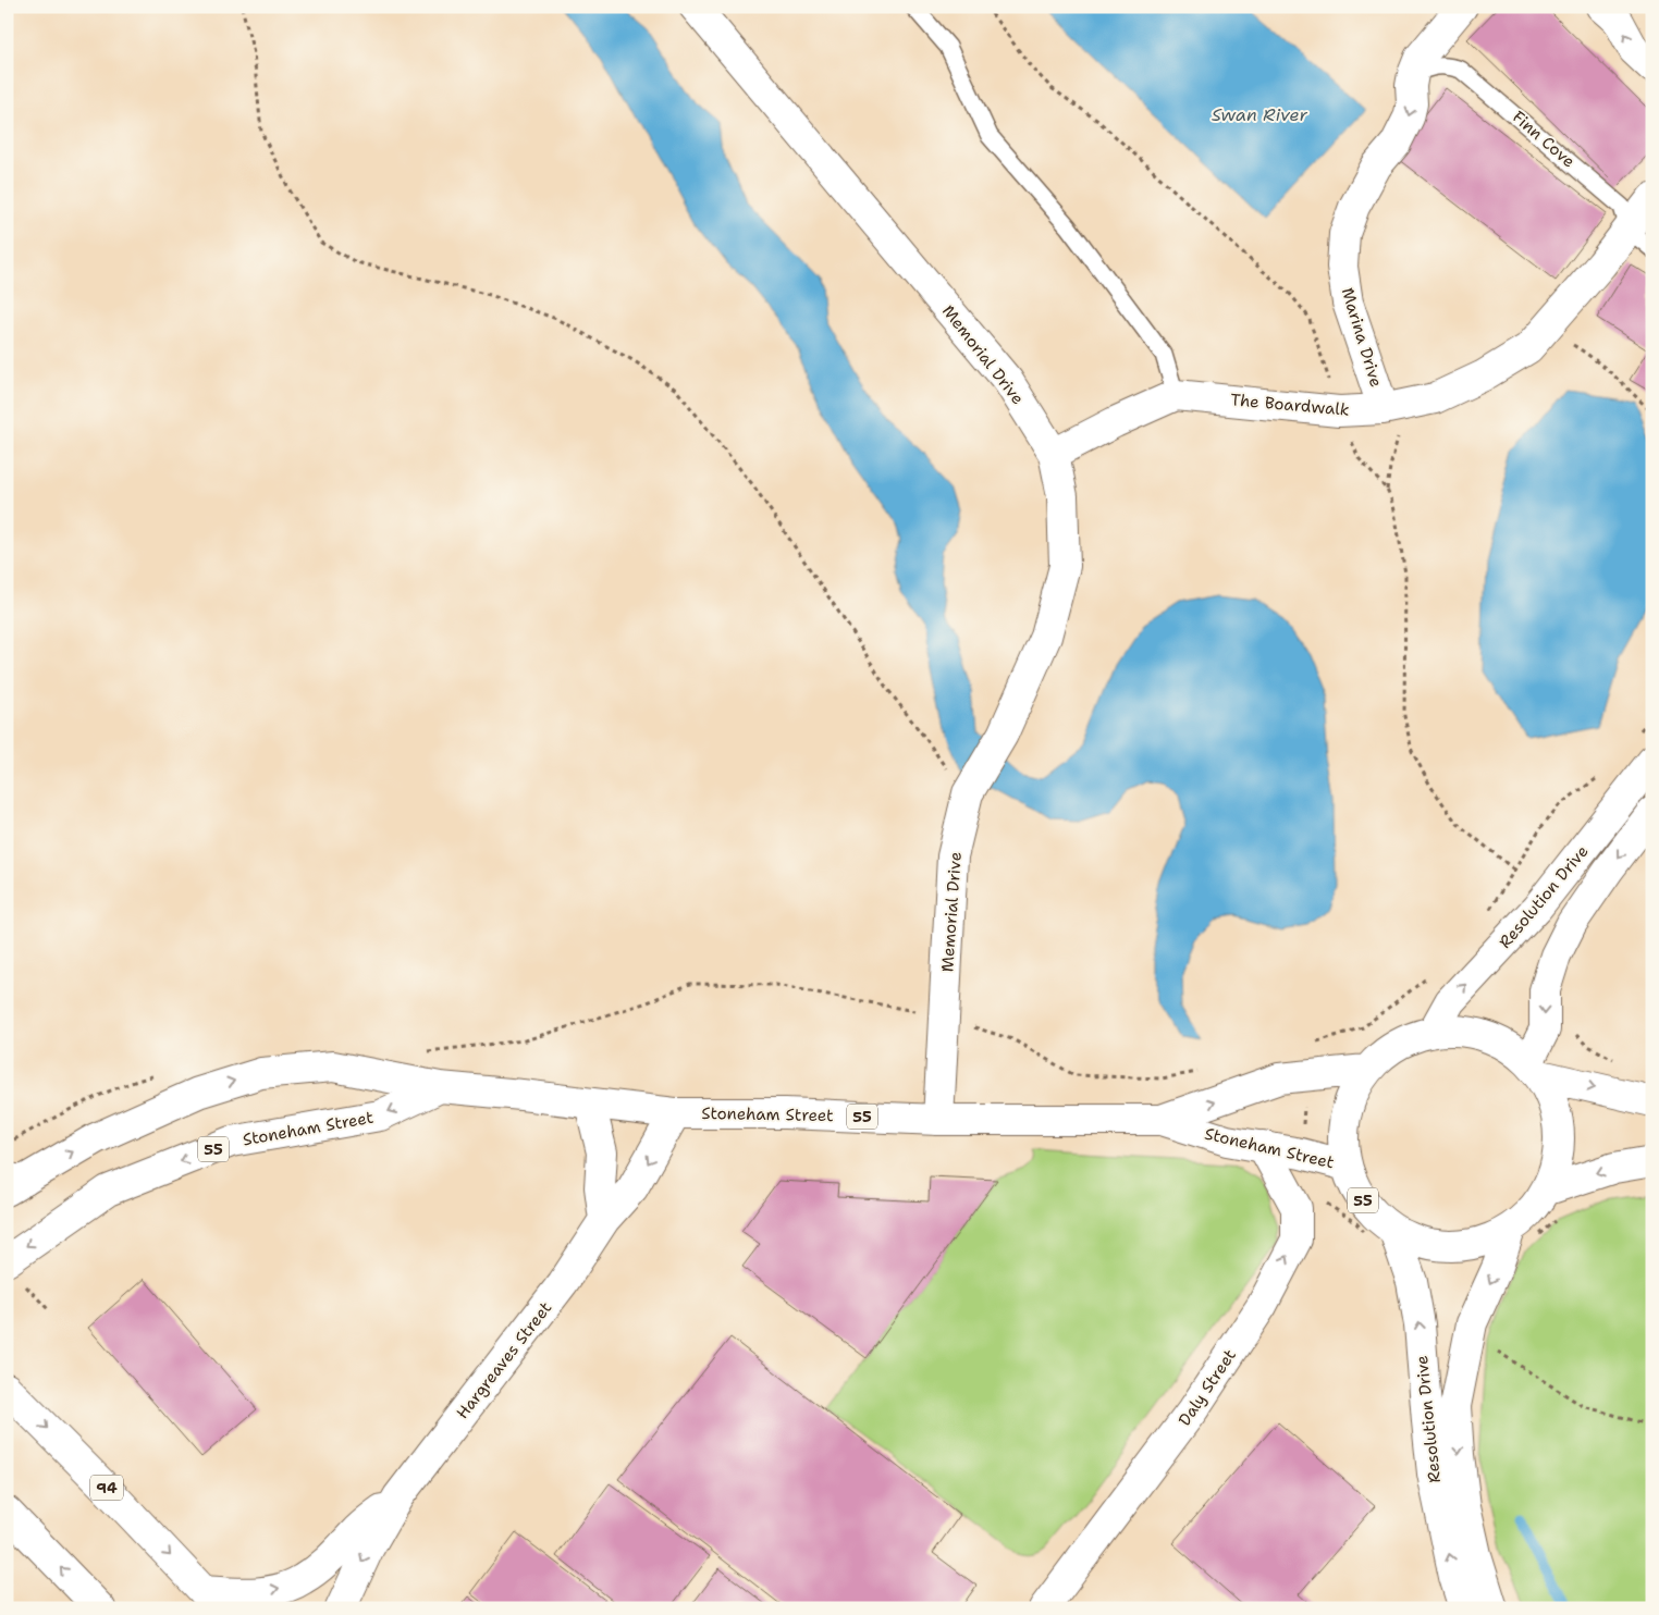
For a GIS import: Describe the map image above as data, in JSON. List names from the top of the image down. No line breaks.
{"streets":{"main road":["Marina Drive","Memorial Drive","The Boardwalk","Resolution Drive","Stoneham Street","55","Hargreaves Street","Daly Street","94"],"lane":["Finn Cove"]},"crossings":[["Finn Cove","Marina Drive"],["Finn Cove","The Boardwalk"],["Marina Drive","The Boardwalk"],["Memorial Drive","The Boardwalk"],["Memorial Drive","Stoneham Street"],["Resolution Drive","55"],["Stoneham Street","55"],["Stoneham Street","Hargreaves Street"],["Stoneham Street","Daly Street"],["Hargreaves Street","94"]],"one_way":["Marina Drive","Daly Street"],"water":["Swan River"]}
